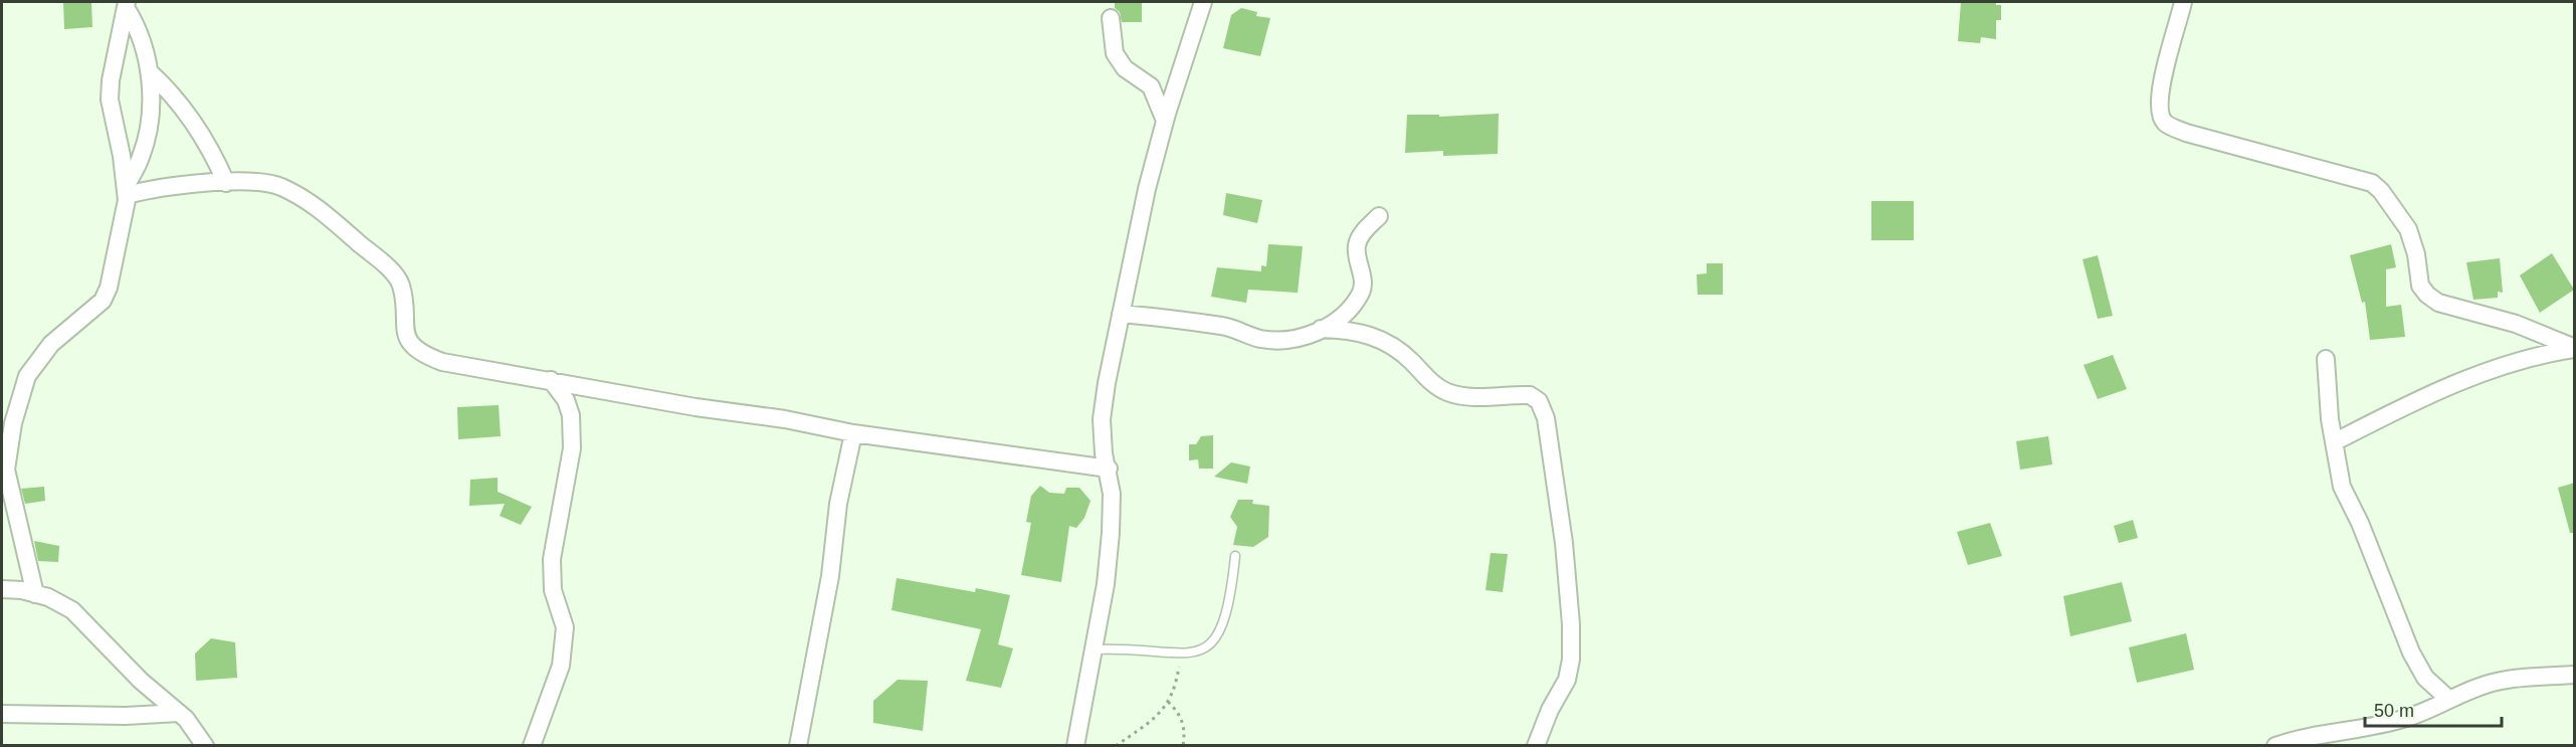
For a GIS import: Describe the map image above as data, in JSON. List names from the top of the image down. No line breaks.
{"scale_bar":"50 m"}
